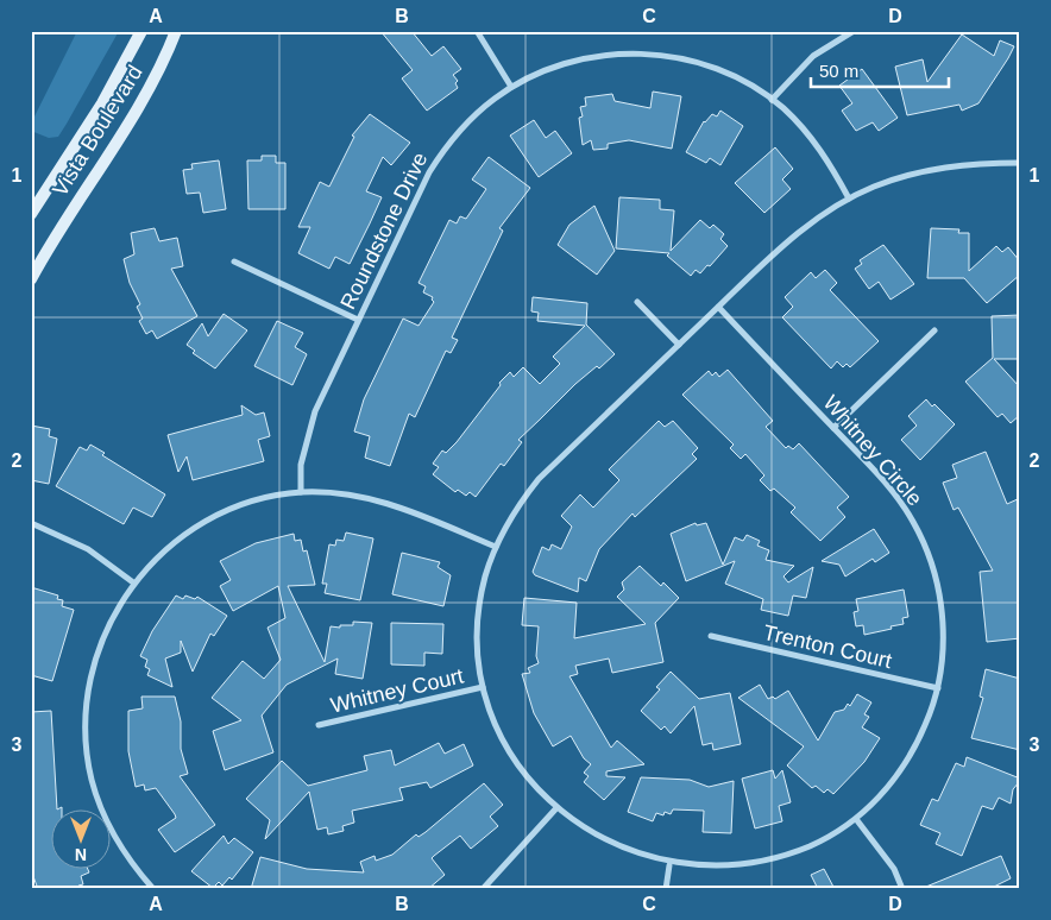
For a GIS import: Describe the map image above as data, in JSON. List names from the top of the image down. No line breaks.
{"streets":{"main road":["Vista Boulevard"],"street":["Roundstone Drive","Whitney Circle","Trenton Court","Whitney Court"]},"crossings":[["Roundstone Drive","Whitney Circle"],["Whitney Circle","Trenton Court"],["Whitney Circle","Whitney Court"]],"scale_bar":"50 m","north":"bottom","grid":{"columns":["A","B","C","D"],"rows":["1","2","3"]}}
